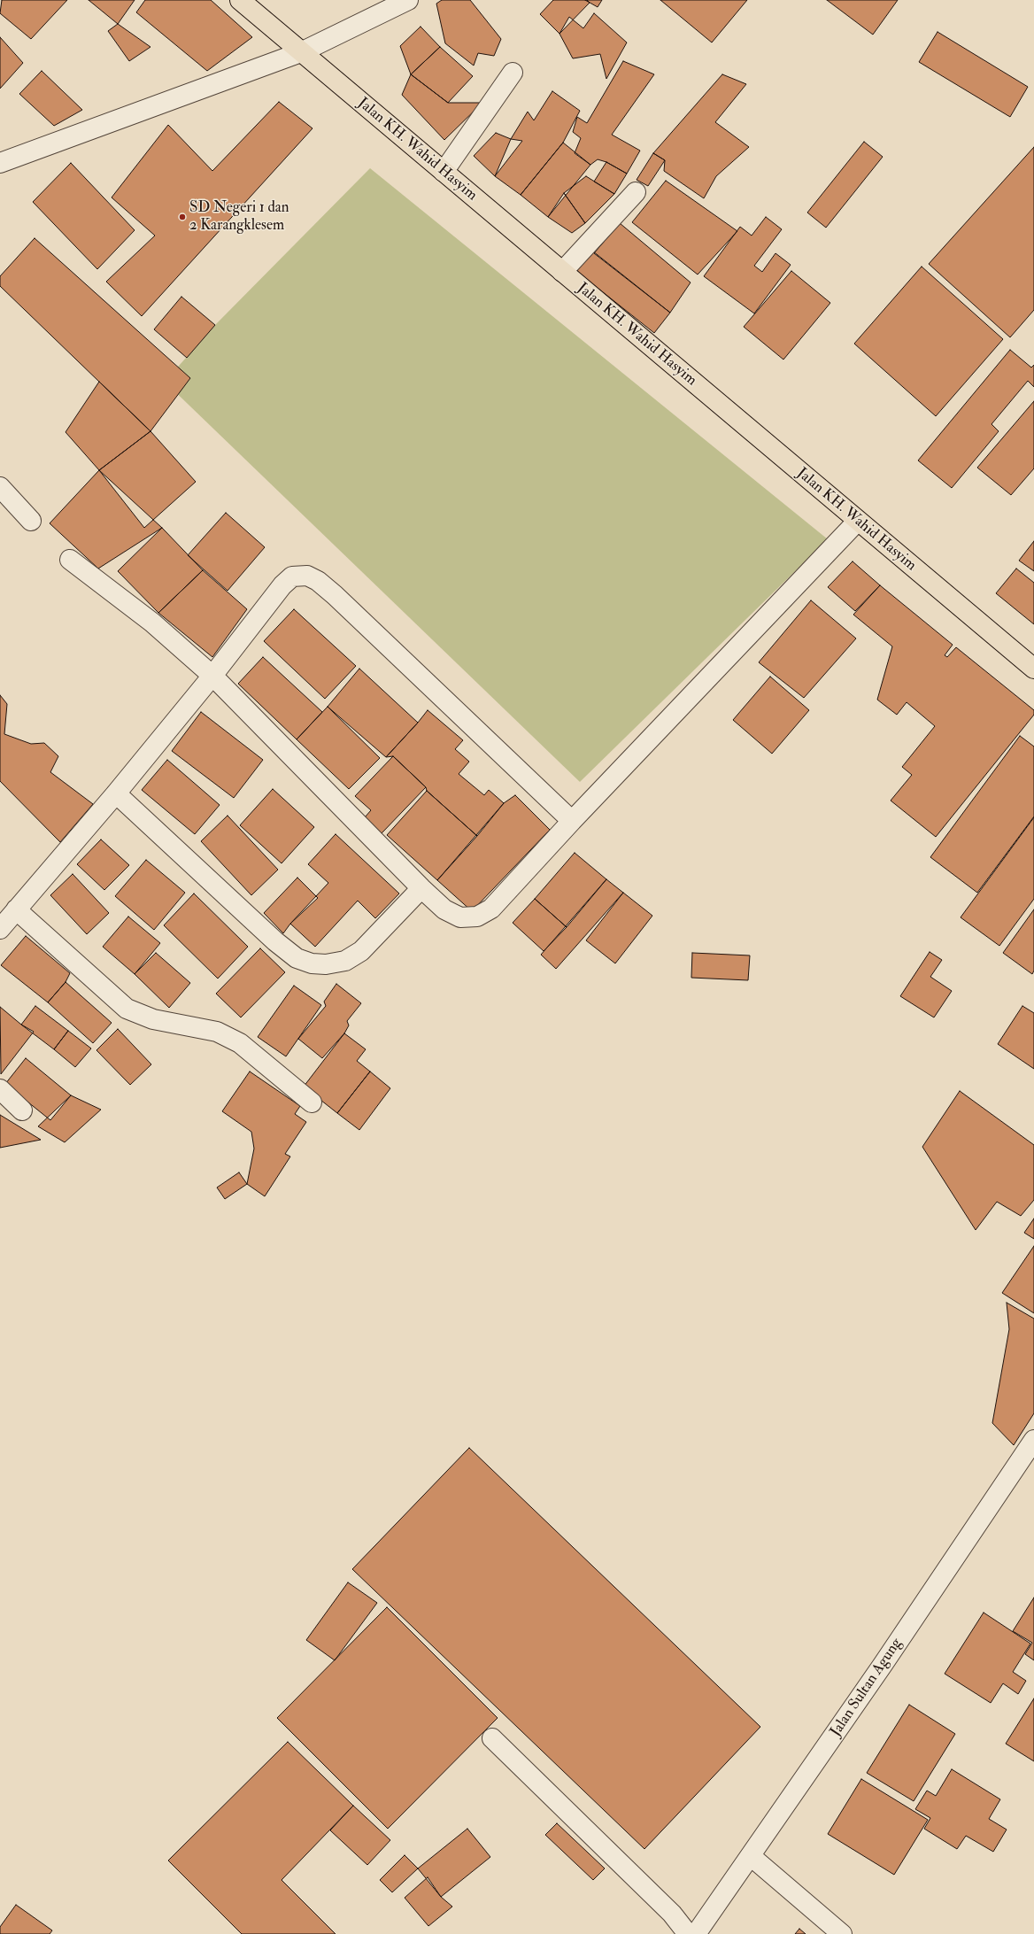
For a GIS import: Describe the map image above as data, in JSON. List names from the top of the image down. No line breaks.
{"streets":{"main road":["Jalan KH. Wahid Hasyim"],"street":["Jalan Sultan Agung"]},"places":["SD Negeri 1 dan 2 Karangklesem"]}
